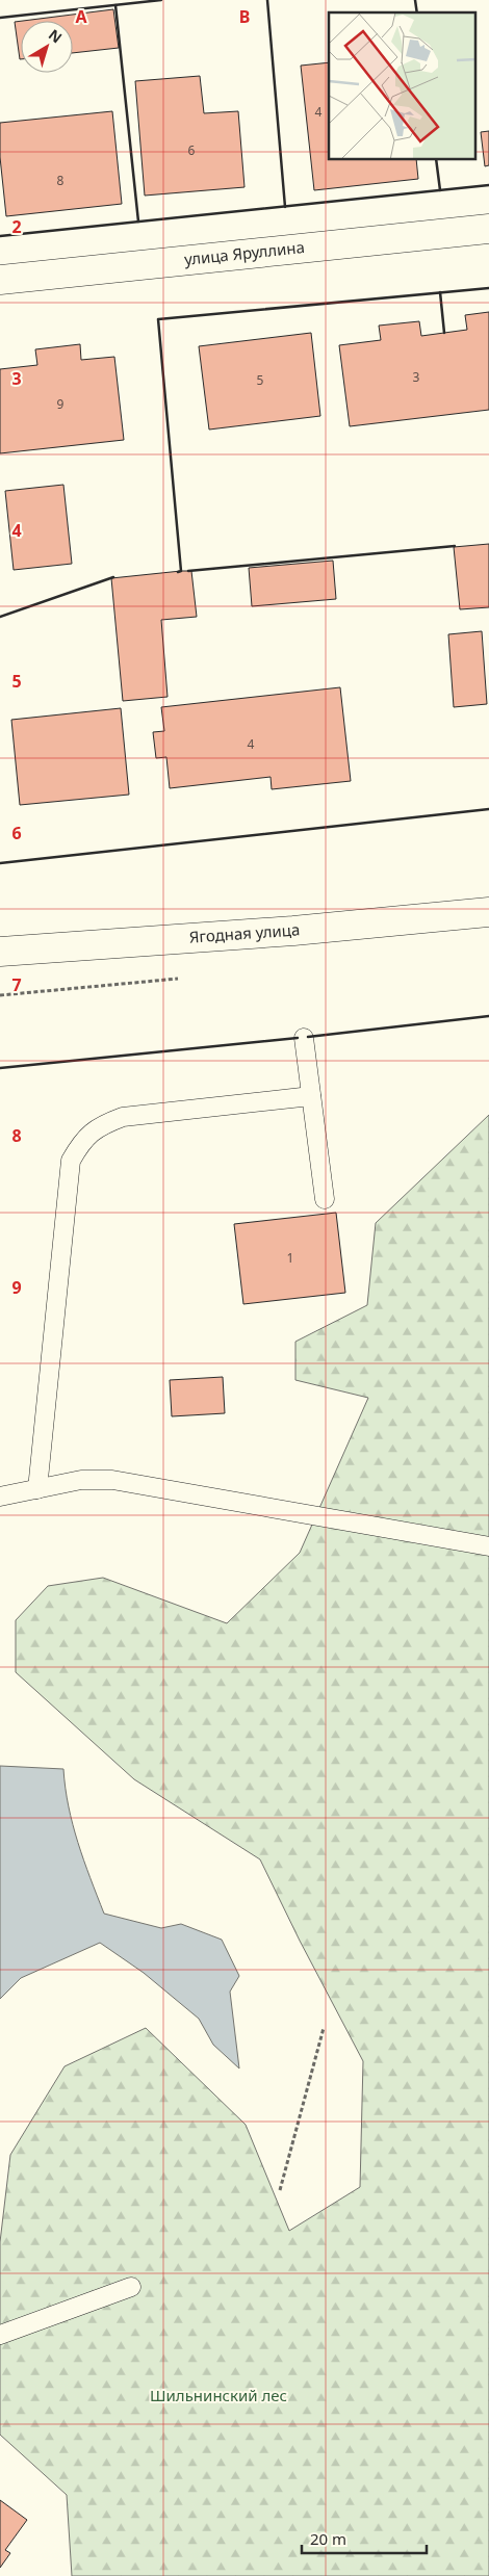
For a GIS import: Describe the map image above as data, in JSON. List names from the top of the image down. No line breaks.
{"streets":{"street":["улица Яруллина","Ягодная улица"]},"parks":["Шильнинский лес"],"house_numbers":["4","6","8","3","5","9","4","1"],"scale_bar":"20 m","north":"top right","grid":{"columns":["A","B"],"rows":["2","3","4","5","6","7","8","9"]}}
